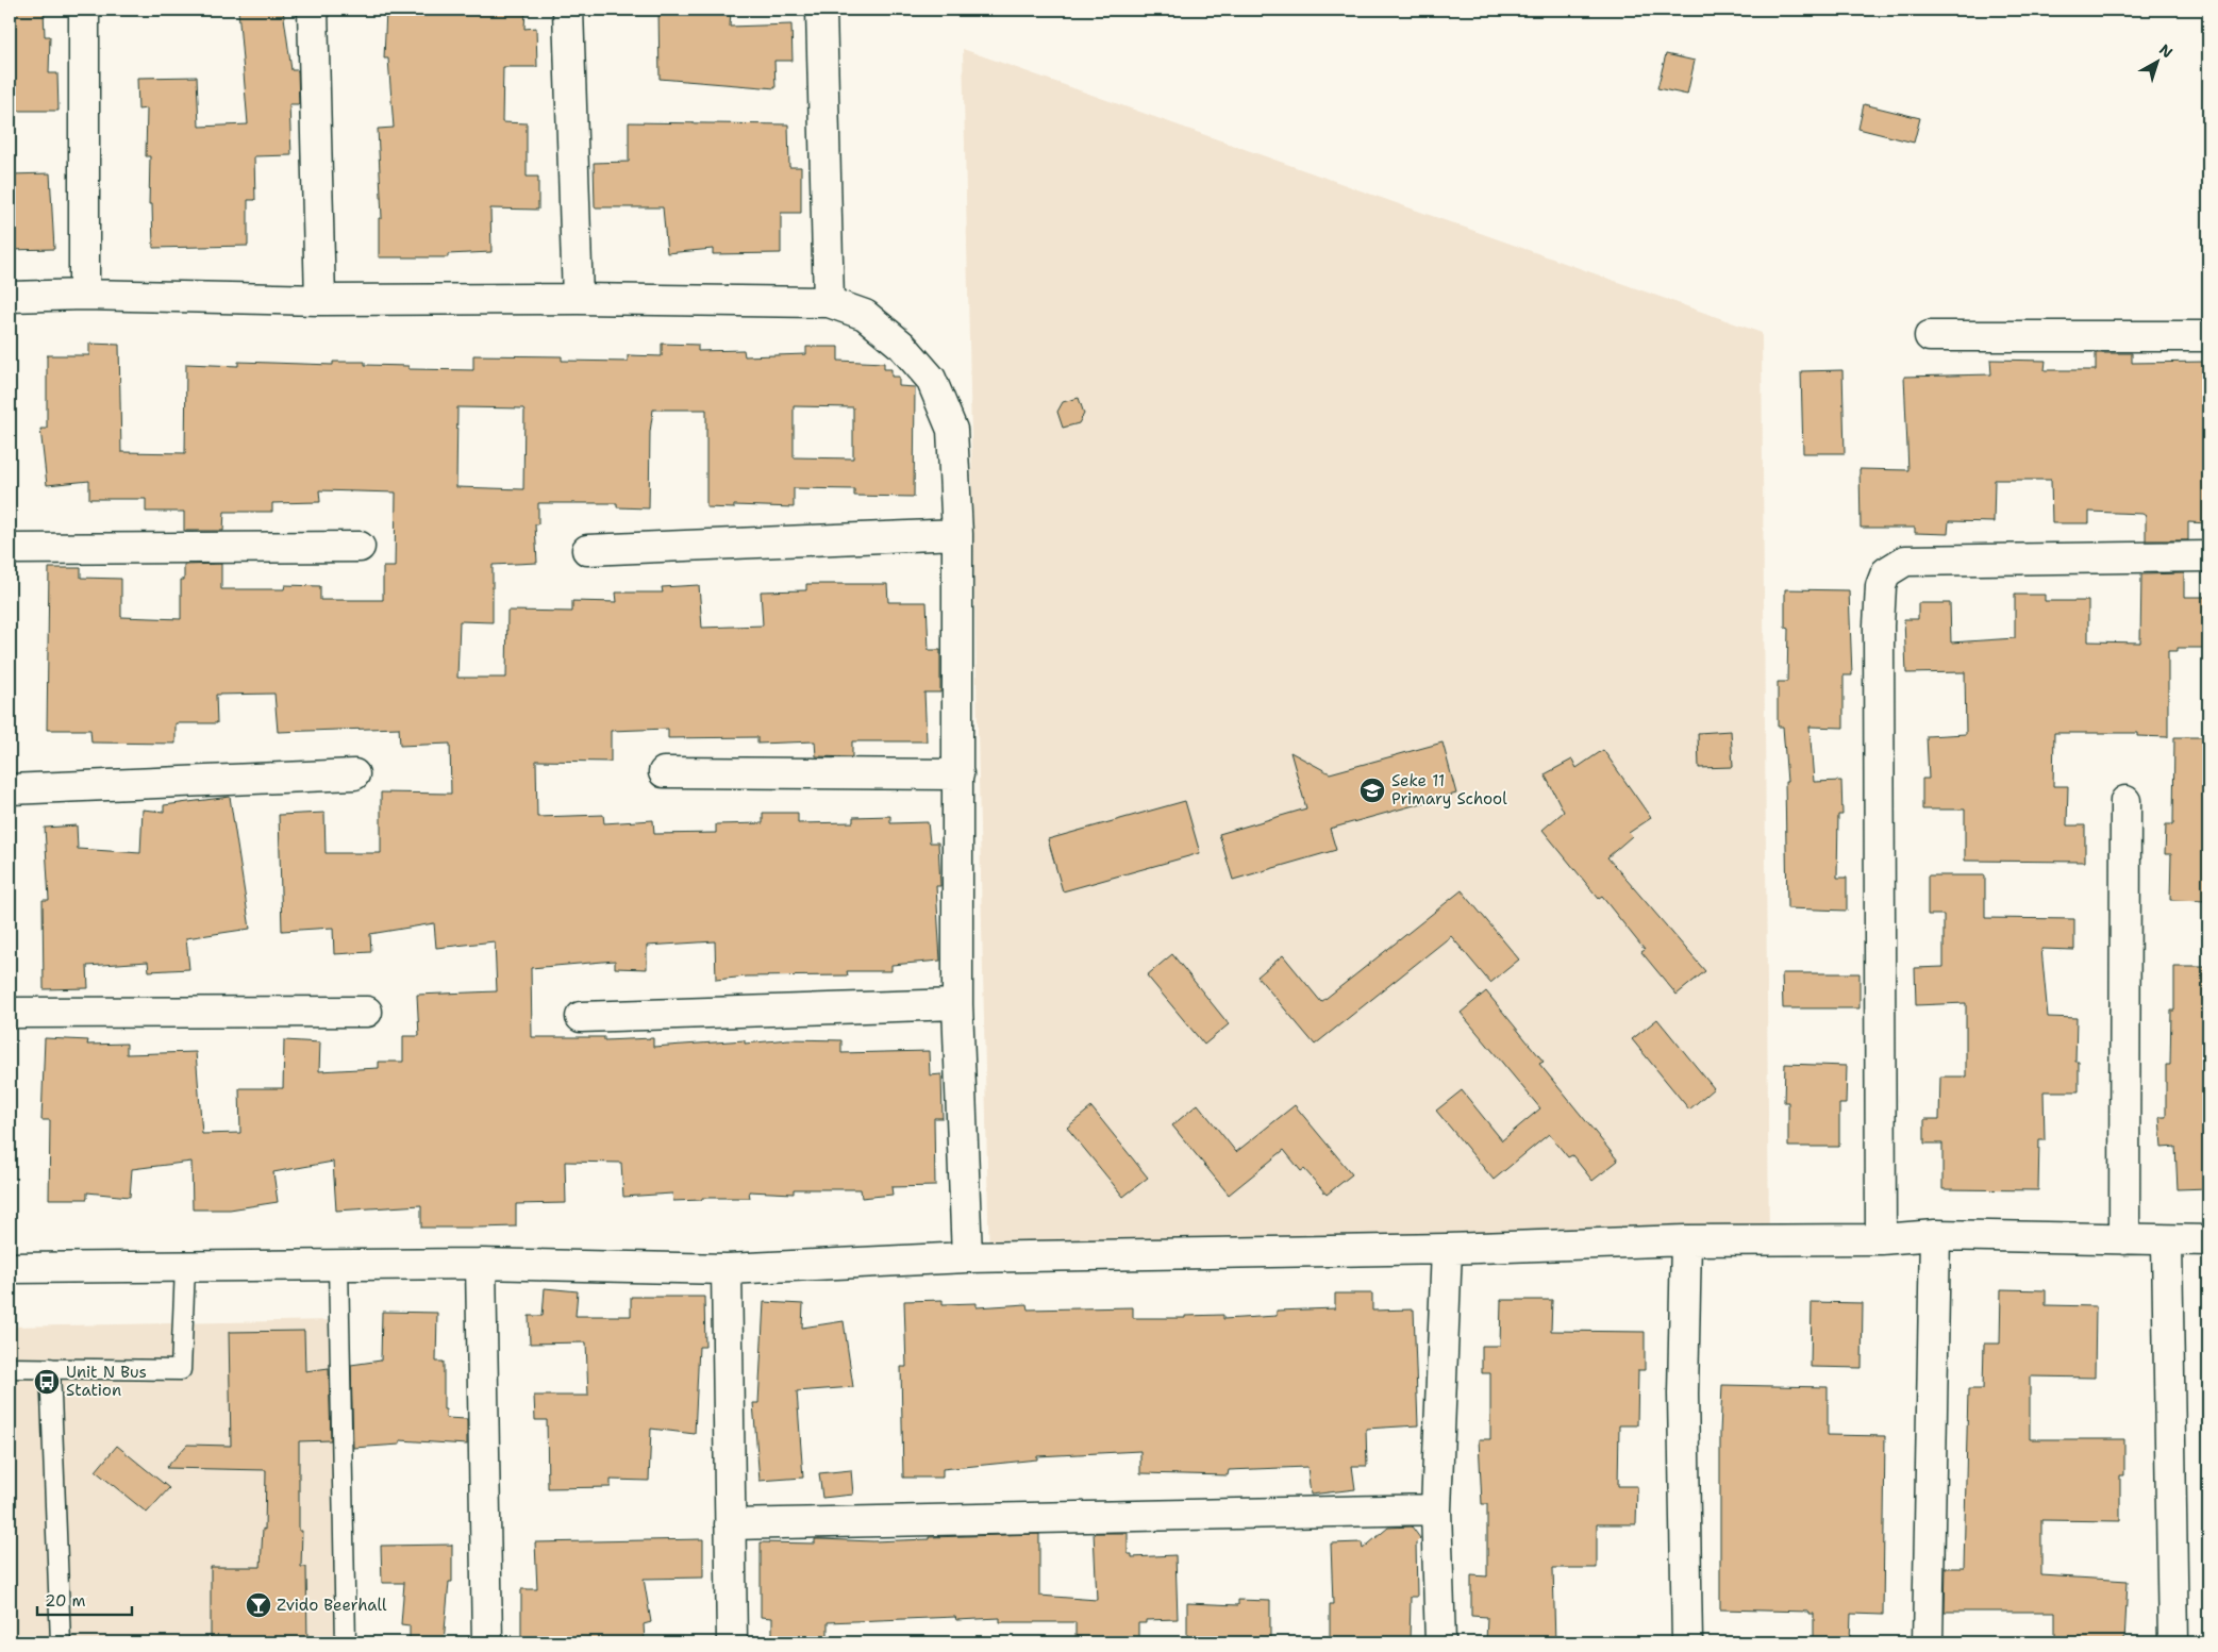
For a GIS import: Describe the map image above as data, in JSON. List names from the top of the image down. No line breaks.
{"places":{"school or university":["Seke 11 Primary School"],"bus stop":["Unit N Bus Station"],"bar":["Zvido Beerhall"]},"scale_bar":"20 m","north":"top right"}
